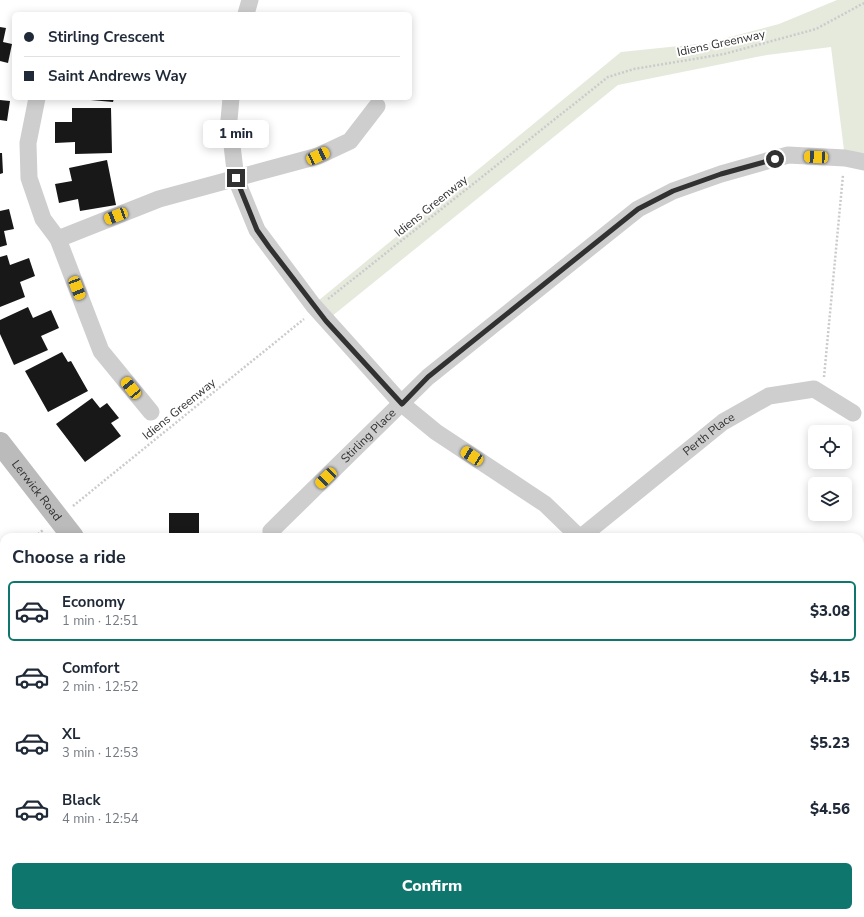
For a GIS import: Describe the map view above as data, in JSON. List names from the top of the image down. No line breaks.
{"streets":{"main road":["Lerwick Road"],"street":["Perth Place","Stirling Place"],"path":["Idiens Greenway"]},"crossings":[["Idiens Greenway","Lerwick Road"]],"page":{"banner":["Stirling Crescent","Saint Andrews Way"],"bubble":"1 min","heading":"Choose a ride","list":[{"name":"Economy","note":"1 min · 12:51","value":"$3.08"},{"name":"Comfort","note":"2 min · 12:52","value":"$4.15"},{"name":"XL","note":"3 min · 12:53","value":"$5.23"},{"name":"Black","note":"4 min · 12:54","value":"$4.56"}],"buttons":"Confirm"}}
